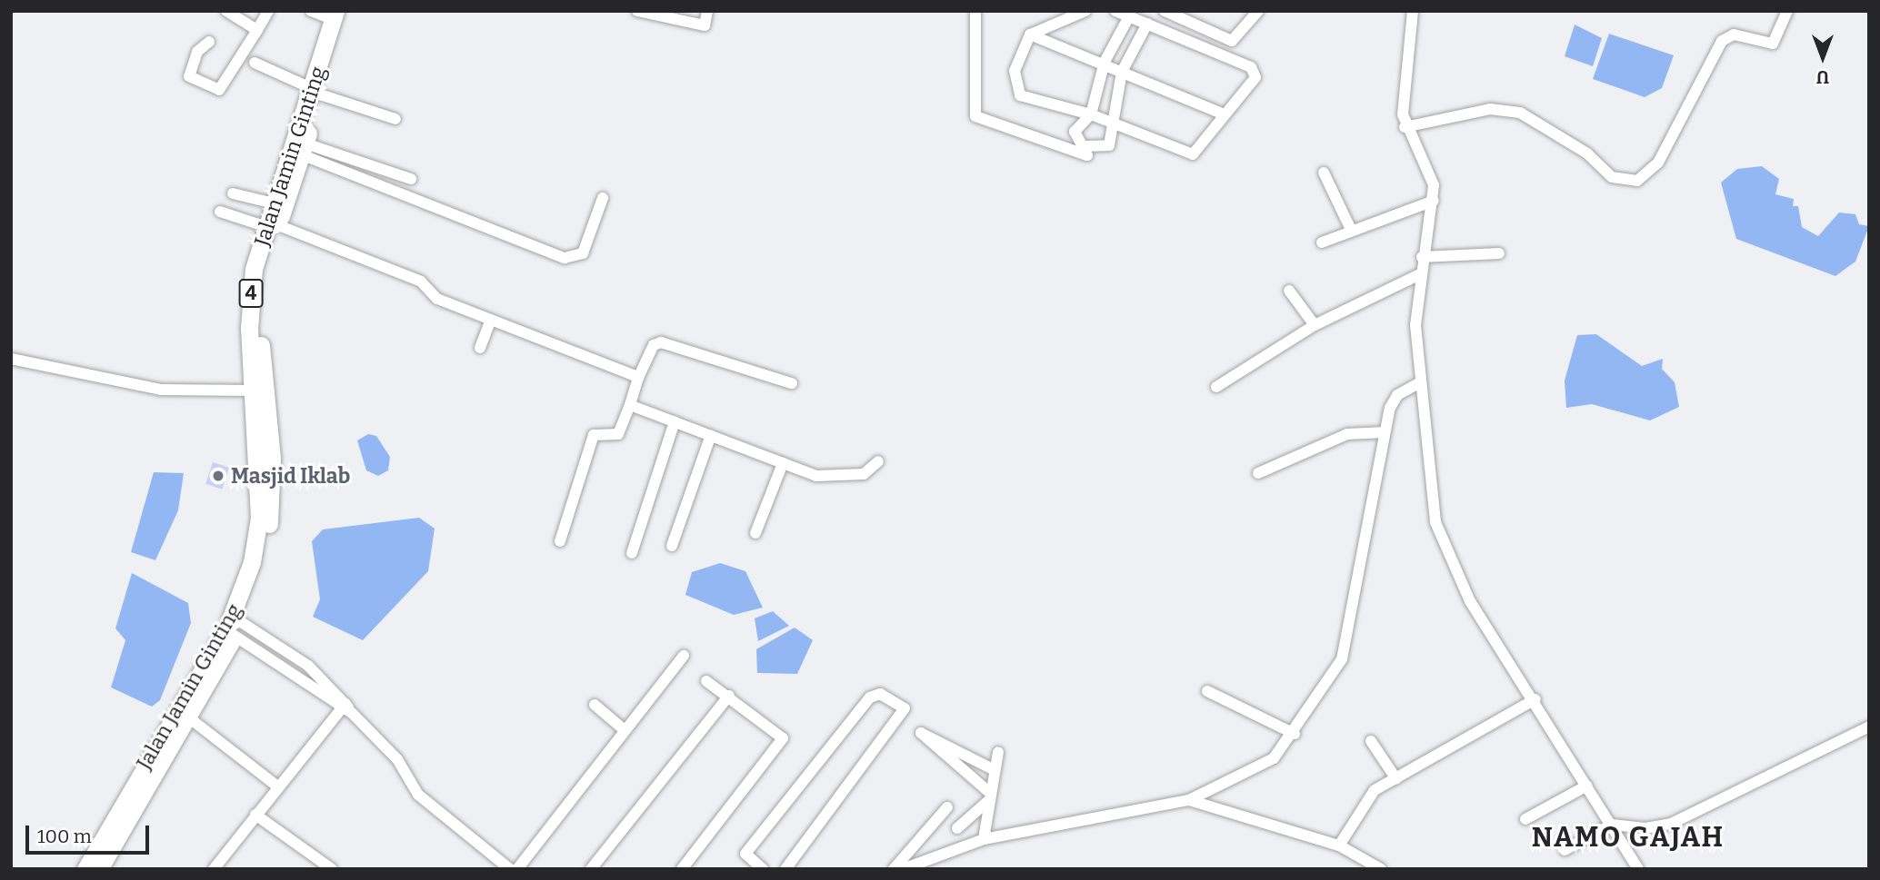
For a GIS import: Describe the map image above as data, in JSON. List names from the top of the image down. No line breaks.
{"streets":{"highway":["Jalan Jamin Ginting","4"]},"districts":["NAMO GAJAH"],"places":["Masjid Iklab"],"scale_bar":"100 m","north":"bottom"}
